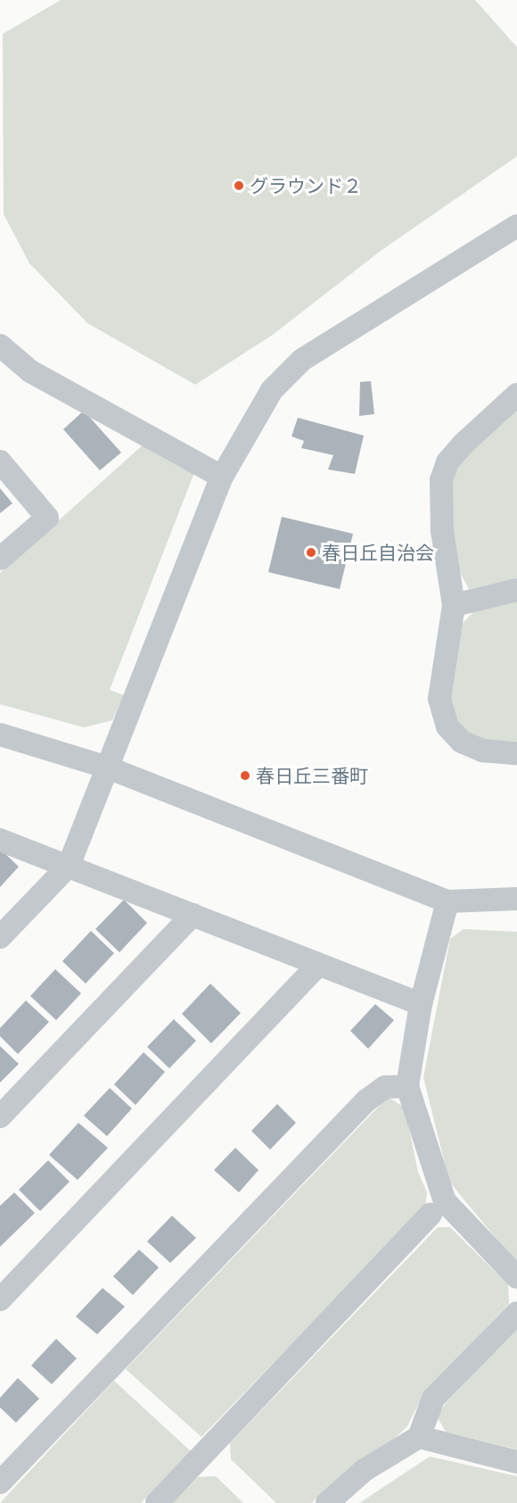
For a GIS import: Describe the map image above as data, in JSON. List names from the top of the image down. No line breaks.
{"places":["グラウンド２","春日丘自治会","春日丘三番町"]}
